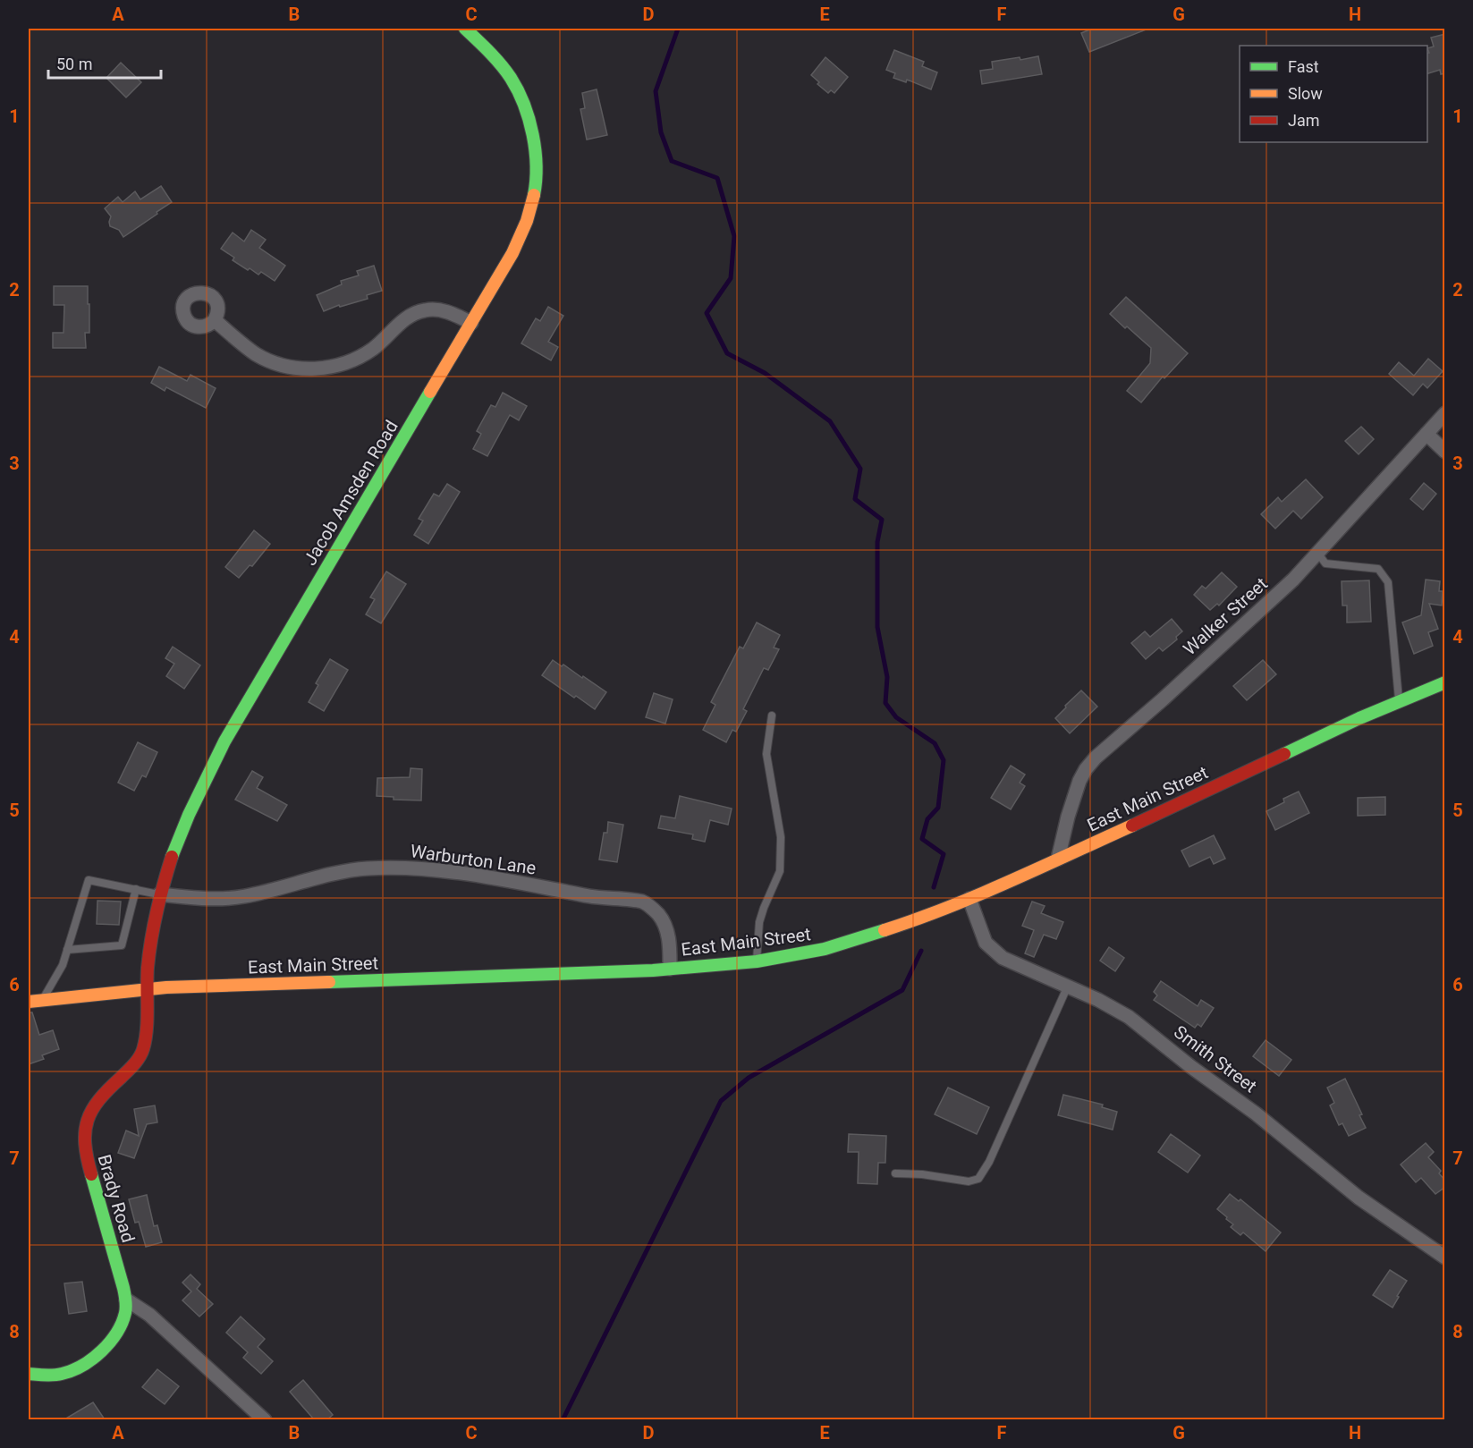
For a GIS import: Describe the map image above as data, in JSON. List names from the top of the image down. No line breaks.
{"streets":{"street":["Jacob Amsden Road","Walker Street","East Main Street","Warburton Lane","Smith Street","Brady Road"]},"crossings":[["Jacob Amsden Road","East Main Street"],["Jacob Amsden Road","Warburton Lane"],["Jacob Amsden Road","Brady Road"],["Walker Street","East Main Street"],["East Main Street","Warburton Lane"],["East Main Street","Smith Street"],["East Main Street","Brady Road"]],"legend":["Fast","Slow","Jam"],"scale_bar":"50 m","grid":{"columns":["A","B","C","D","E","F","G","H"],"rows":["1","2","3","4","5","6","7","8"]}}
